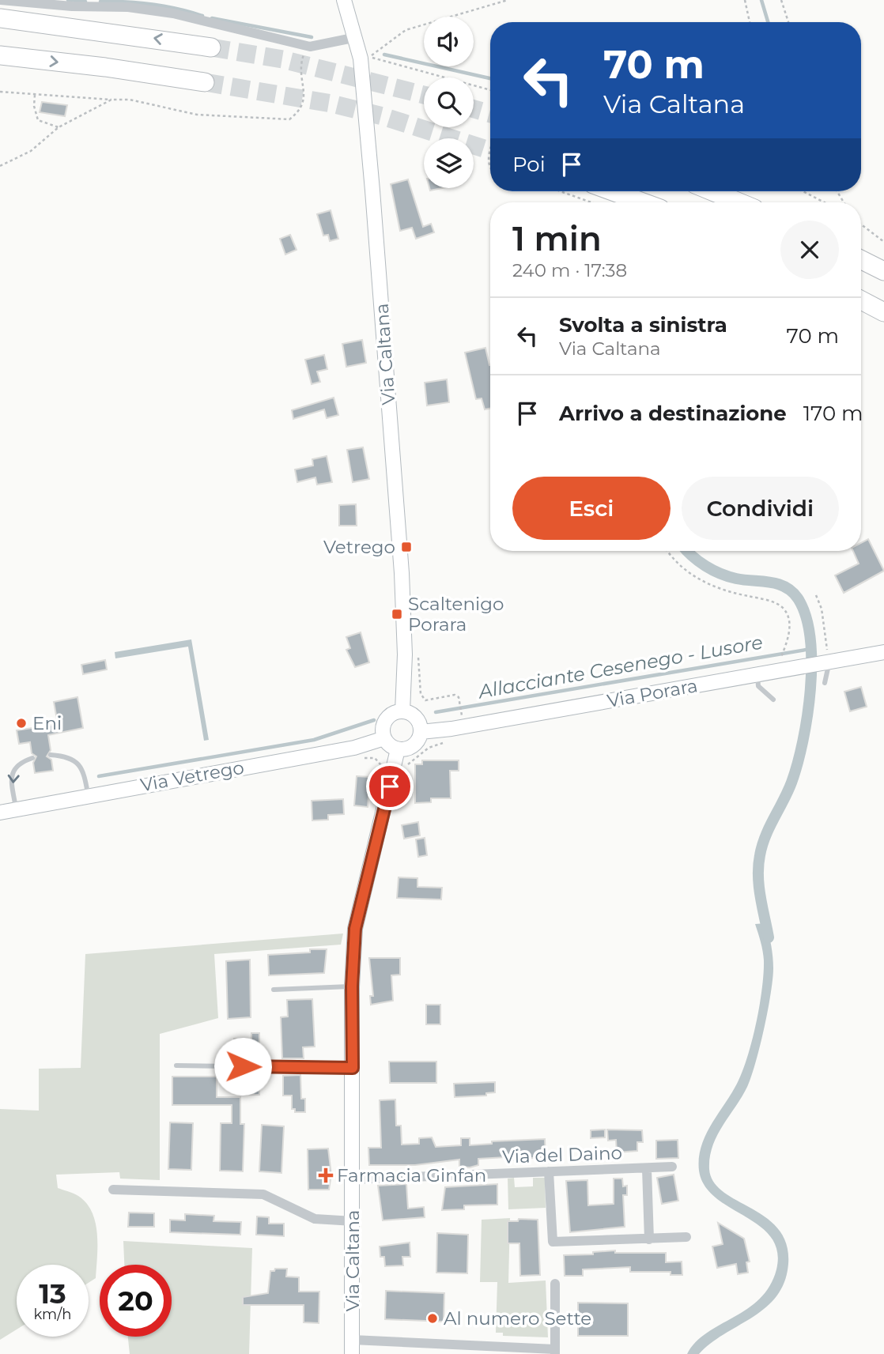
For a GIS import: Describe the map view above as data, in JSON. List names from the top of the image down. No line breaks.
{"streets":{"main road":["Via Caltana","Via Porara","Via Vetrego"],"street":["Via del Daino"]},"crossings":[["Via Caltana","Via Porara"],["Via Caltana","Via Vetrego"],["Via Caltana","Via del Daino"],["Via Porara","Via Vetrego"]],"water":["Allacciante Cesenego - Lusore"],"places":{"transit":["Vetrego","Scaltenigo Porara"],"other":["Eni","Al numero Sette"],"health":["Farmacia Ginfan"]},"page":{"turn":["70 m","Via Caltana"],"then":"Poi","heading":["1 min","240 m · 17:38"],"list":[{"name":"Svolta a sinistra","note":"Via Caltana","value":"70 m"},{"name":"Arrivo a destinazione","value":"170 m"}],"buttons":["Esci","Condividi"],"speed":"13 km/h","limit":"20"}}
